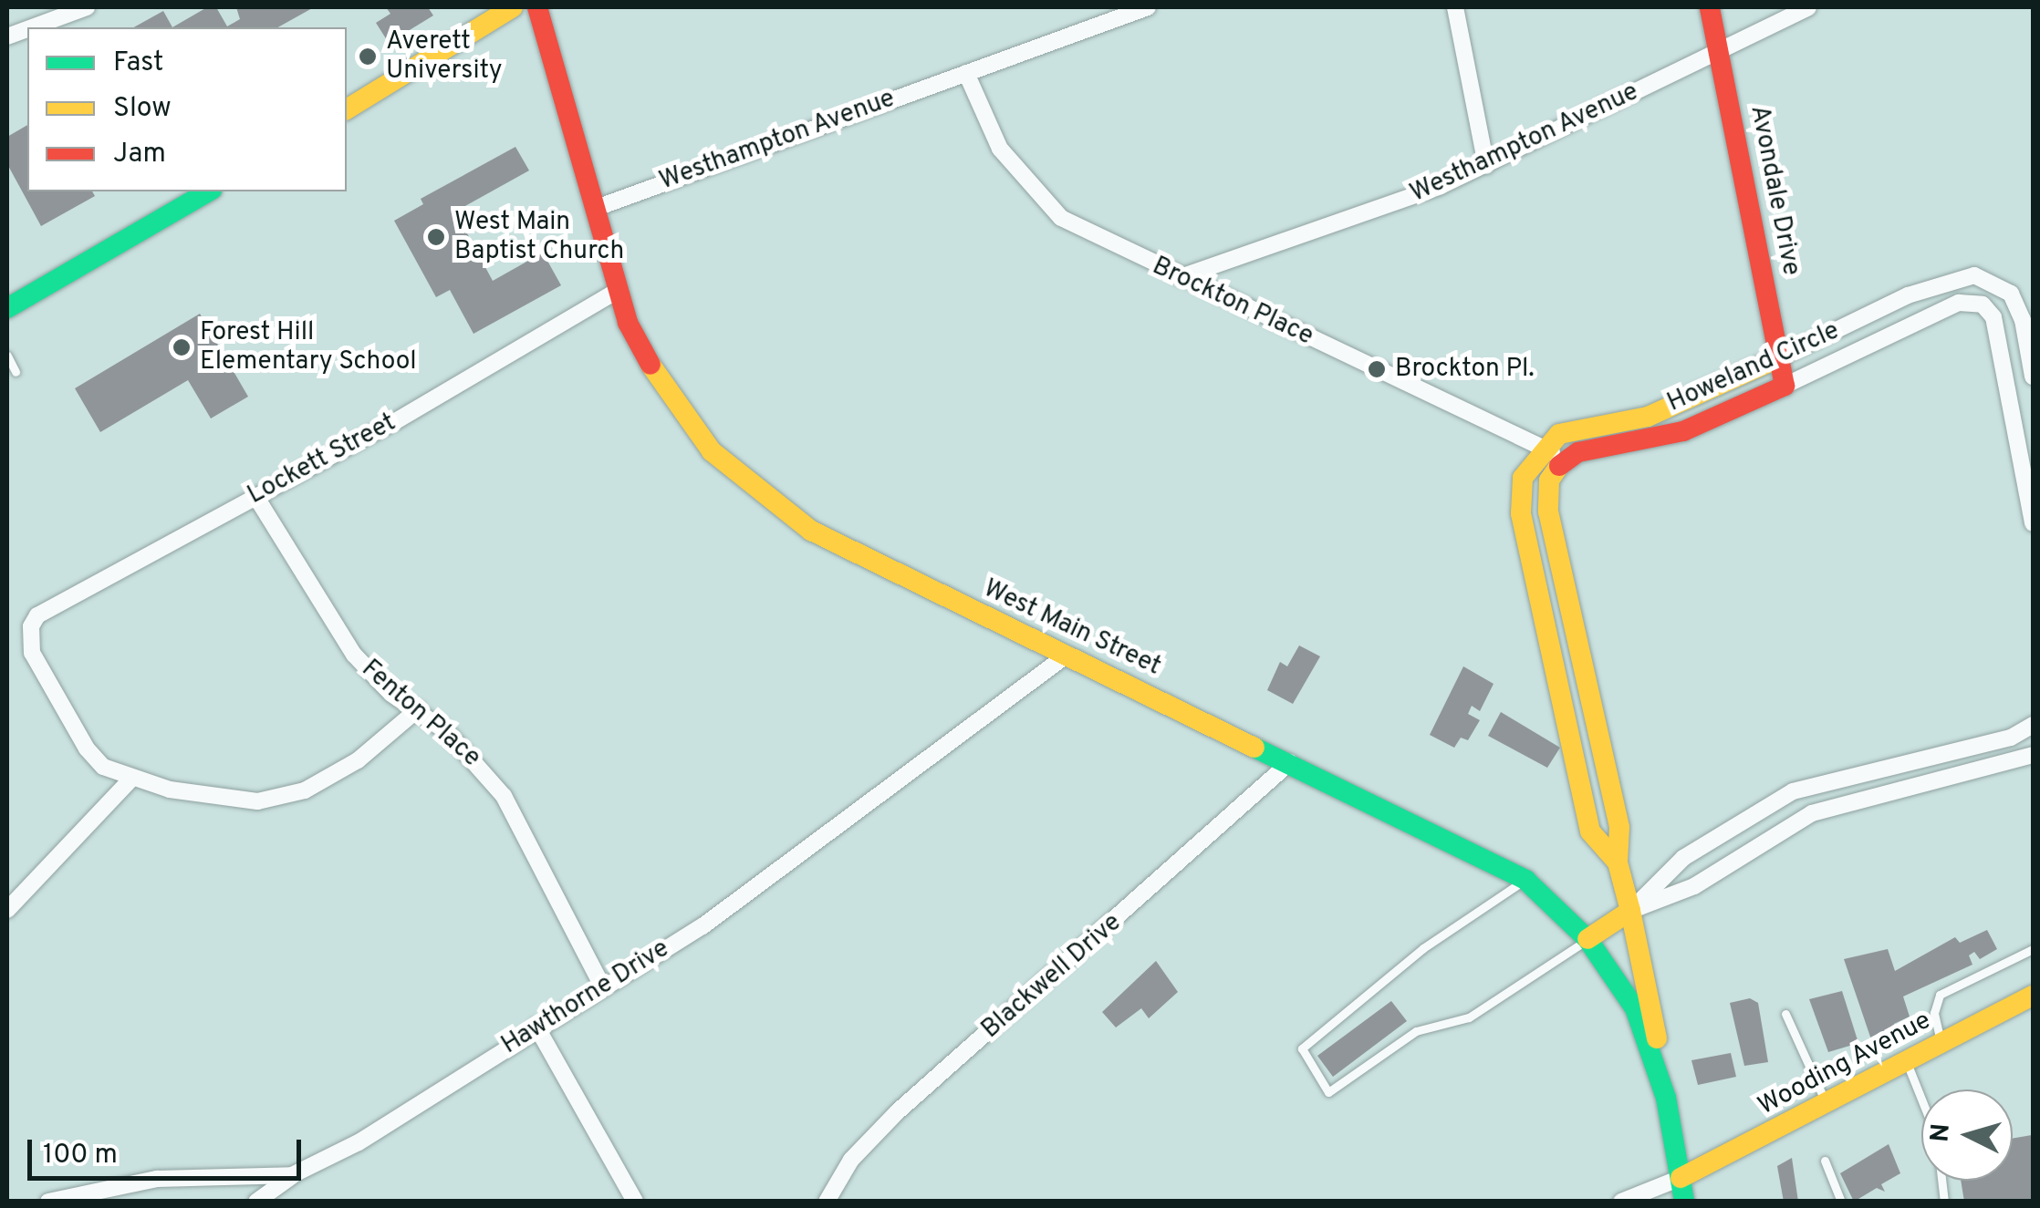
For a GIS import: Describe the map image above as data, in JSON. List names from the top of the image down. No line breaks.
{"streets":{"street":["Westhampton Avenue","Avondale Drive","Brockton Place","Howeland Circle","Lockett Street","West Main Street","Fenton Place","Blackwell Drive","Hawthorne Drive","Wooding Avenue"]},"crossings":[["Westhampton Avenue","Avondale Drive"],["Westhampton Avenue","Brockton Place"],["Westhampton Avenue","West Main Street"],["Avondale Drive","Howeland Circle"],["Brockton Place","Howeland Circle"],["Lockett Street","West Main Street"],["Lockett Street","Fenton Place"],["West Main Street","Blackwell Drive"],["West Main Street","Hawthorne Drive"],["West Main Street","Wooding Avenue"],["Fenton Place","Hawthorne Drive"]],"places":["Averett University","West Main Baptist Church","Forest Hill Elementary School","Brockton Pl."],"legend":["Fast","Slow","Jam"],"scale_bar":"100 m","north":"left"}
